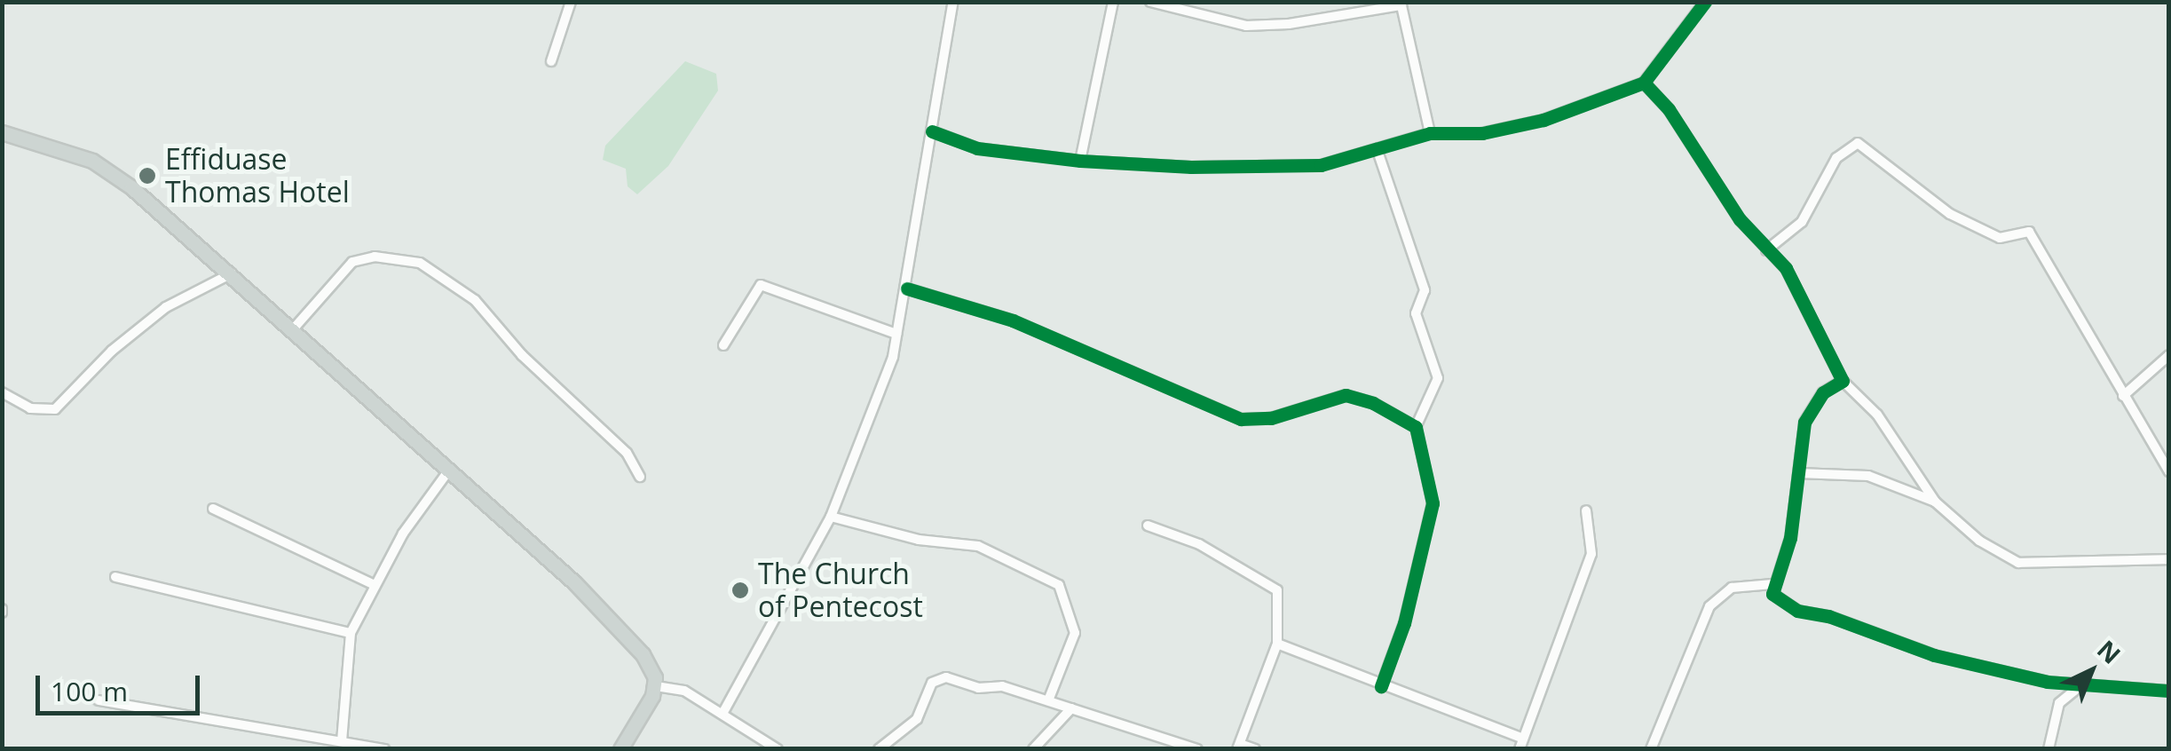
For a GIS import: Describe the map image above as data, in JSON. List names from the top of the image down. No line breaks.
{"places":["Effiduase Thomas Hotel","The Church of Pentecost"],"scale_bar":"100 m","north":"top right"}
